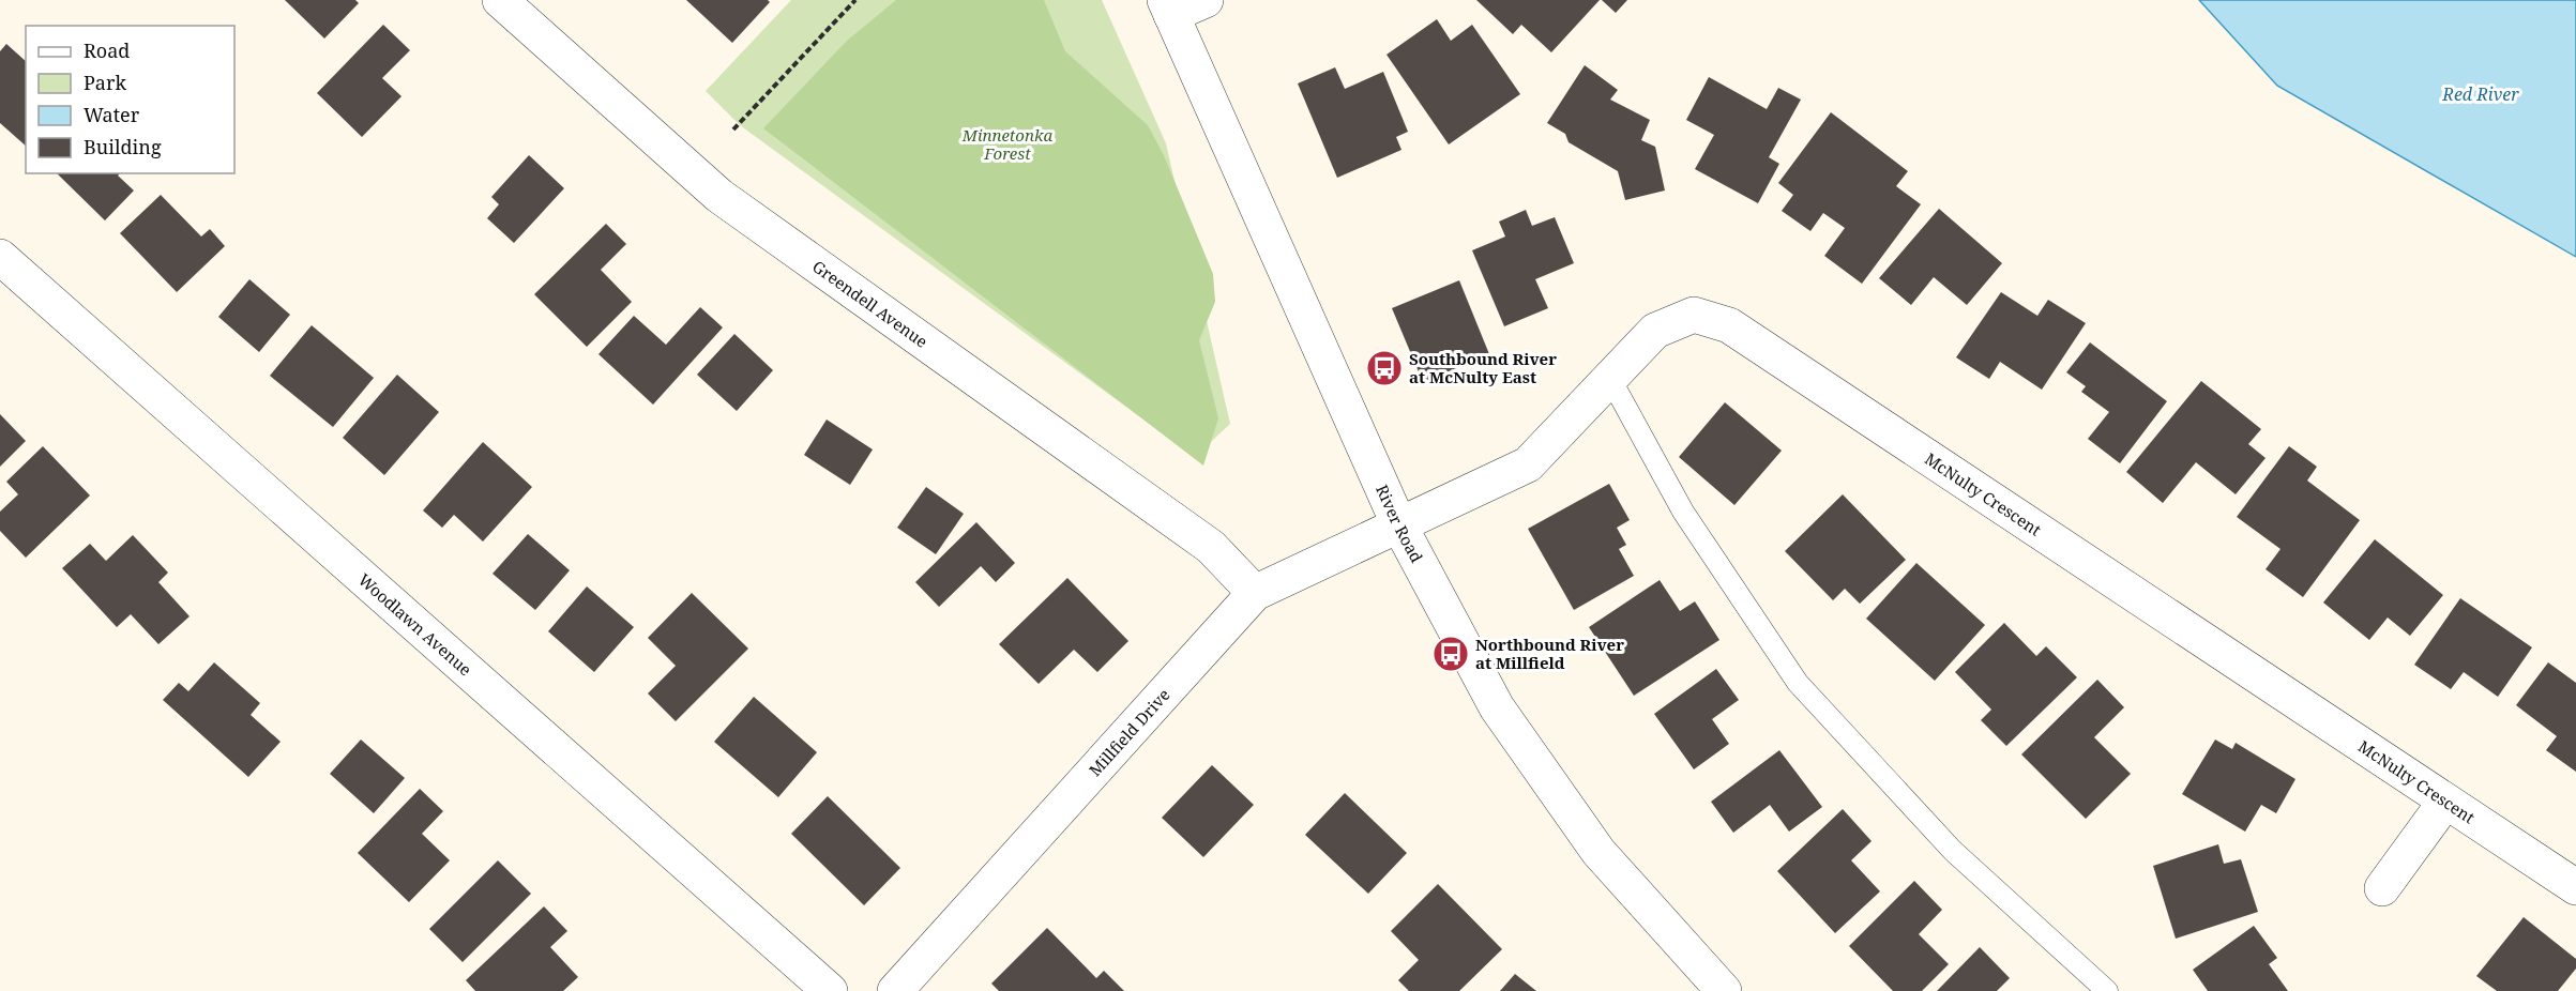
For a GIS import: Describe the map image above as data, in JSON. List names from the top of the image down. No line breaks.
{"streets":{"street":["Greendell Avenue","McNulty Crescent","River Road","Woodlawn Avenue","Millfield Drive"]},"crossings":[["Greendell Avenue","Millfield Drive"],["McNulty Crescent","River Road"],["McNulty Crescent","Millfield Drive"],["River Road","Millfield Drive"]],"water":["Red River"],"parks":["Minnetonka Forest"],"places":{"bus stop":["Southbound River at McNulty East","Northbound River at Millfield"]},"legend":["Road","Park","Water","Building"]}
